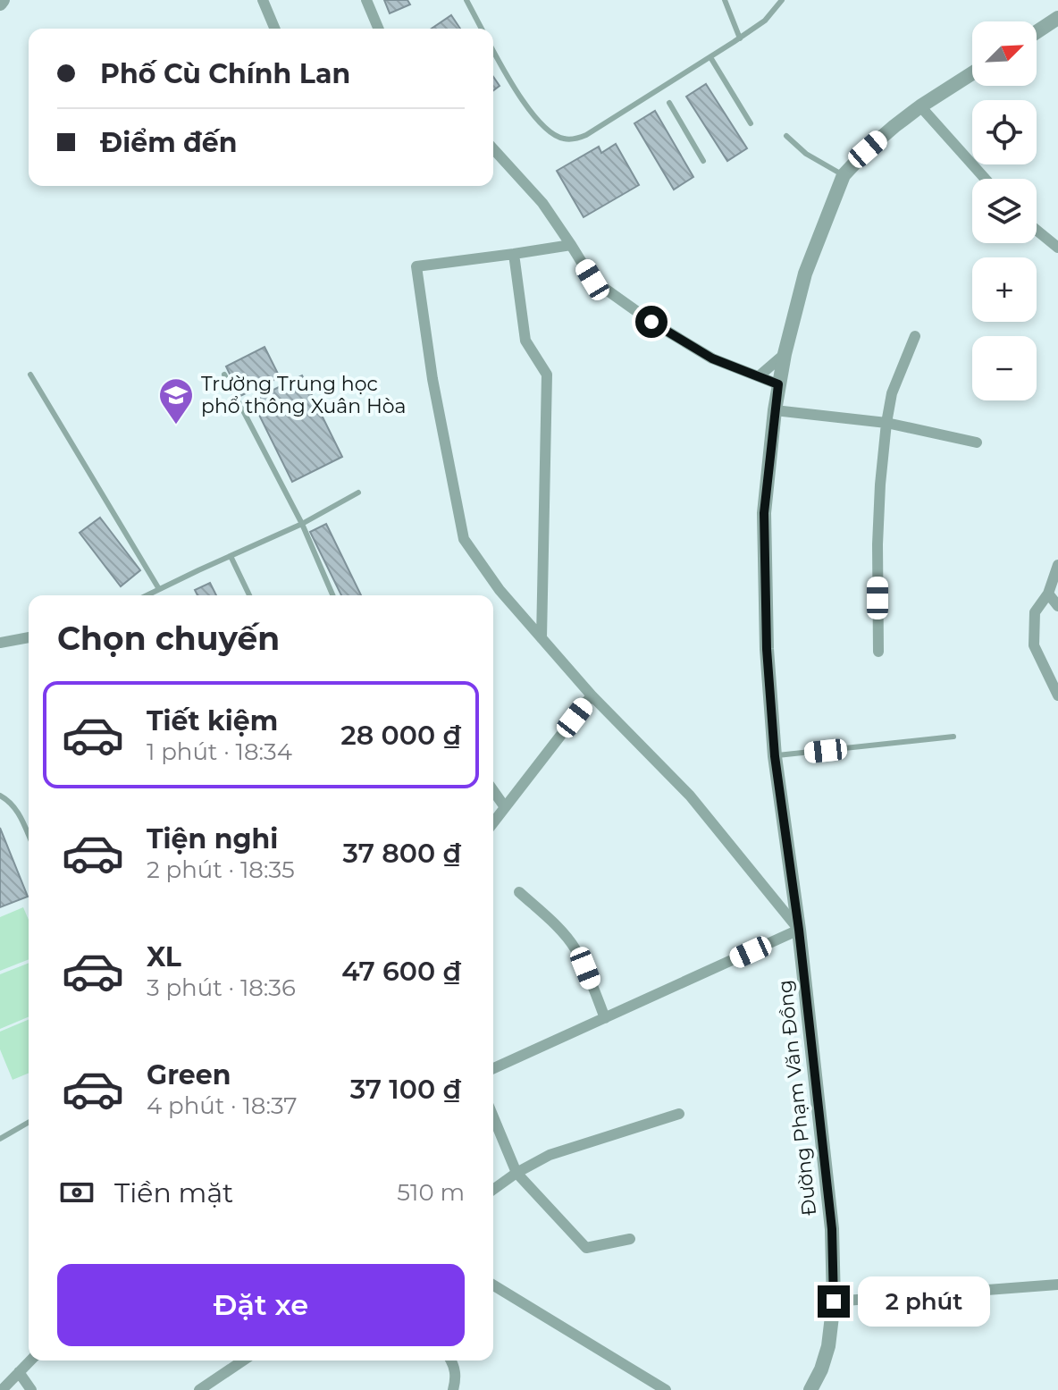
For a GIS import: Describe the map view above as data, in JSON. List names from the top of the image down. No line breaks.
{"streets":{"street":["Đường Phạm Văn Đồng"]},"places":{"school or university":["Trường Trung học phổ thông Xuân Hòa"]},"north":"top right","page":{"map_buttons":["+","−"],"banner":["Phố Cù Chính Lan","Điểm đến"],"heading":"Chọn chuyến","list":[{"name":"Tiết kiệm","note":"1 phút · 18:34","value":"28 000 ₫"},{"name":"Tiện nghi","note":"2 phút · 18:35","value":"37 800 ₫"},{"name":"XL","note":"3 phút · 18:36","value":"47 600 ₫"},{"name":"Green","note":"4 phút · 18:37","value":"37 100 ₫"}],"pay":["Tiền mặt","510 m"],"buttons":"Đặt xe","bubble":"2 phút"}}
